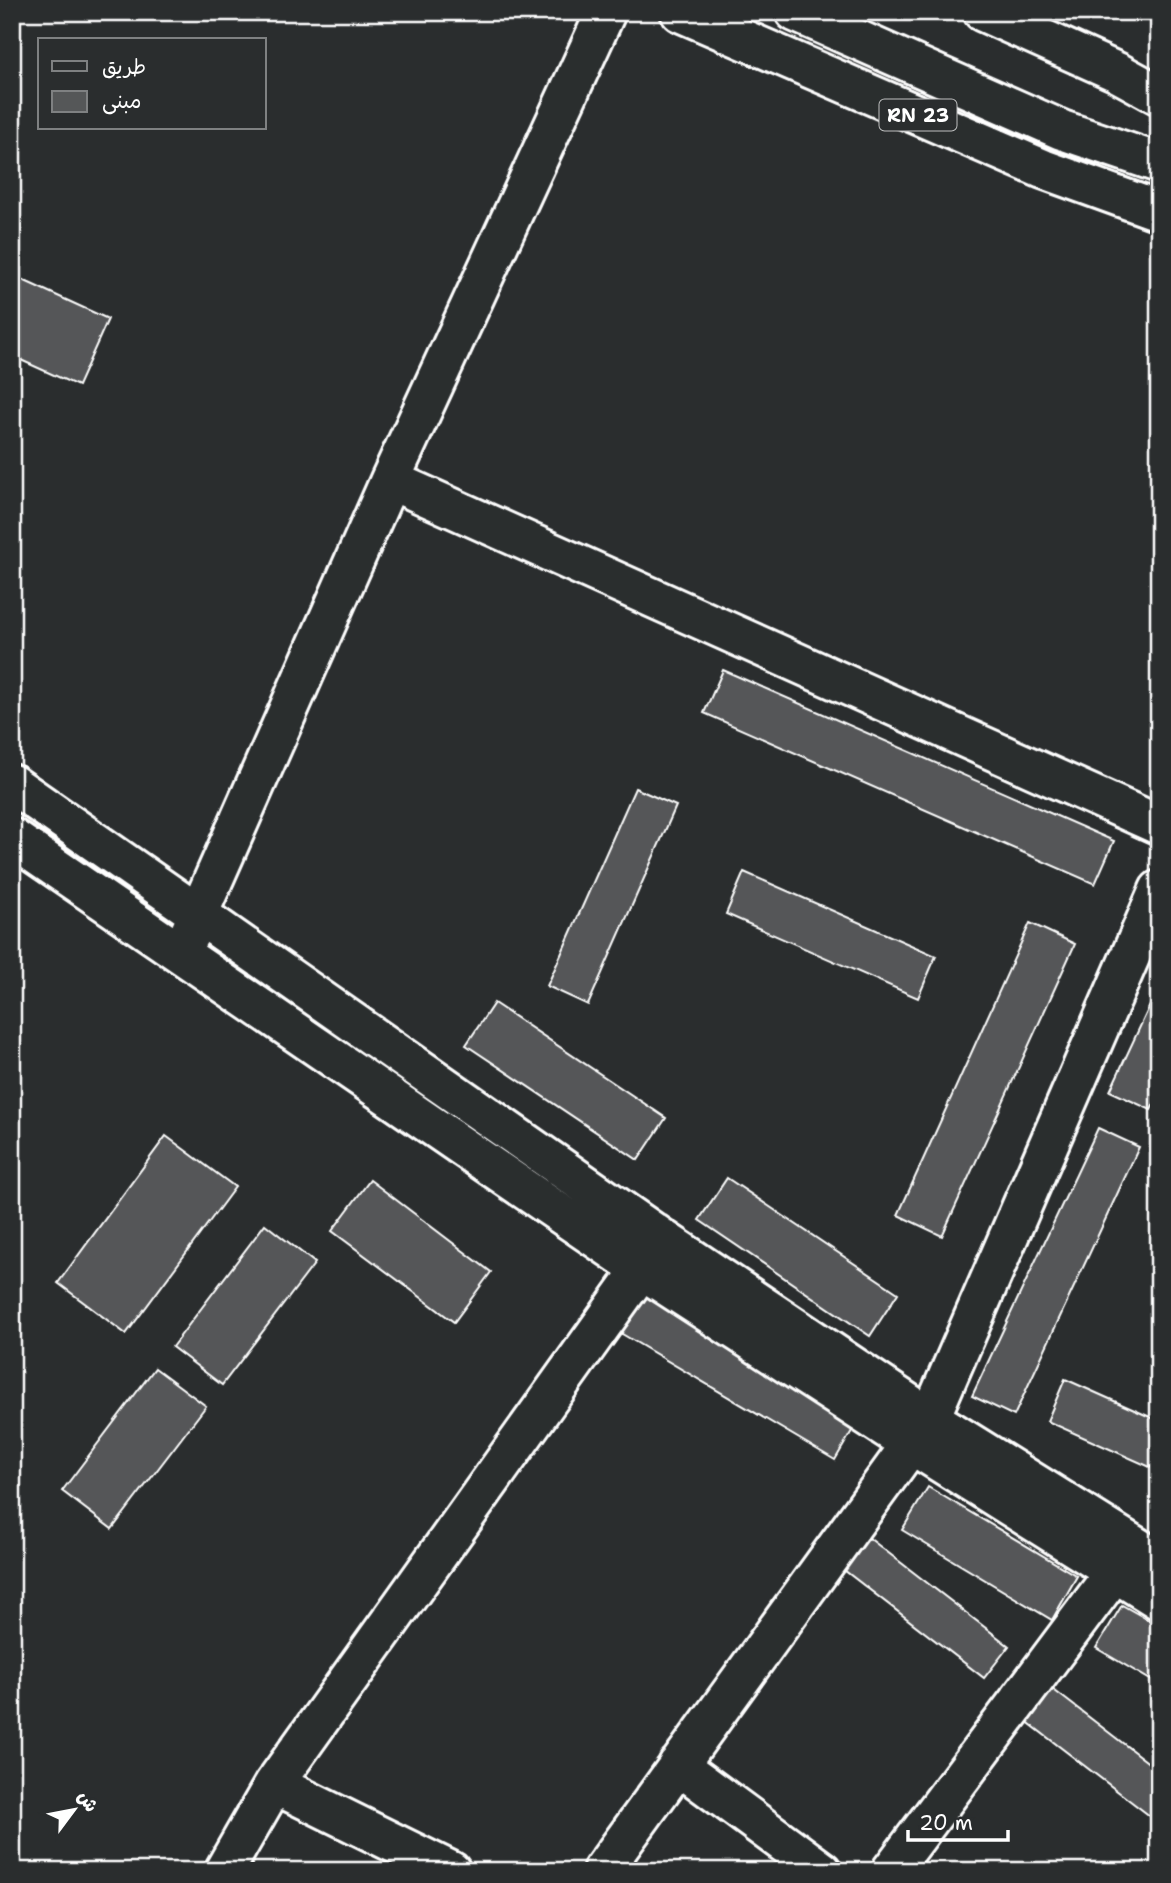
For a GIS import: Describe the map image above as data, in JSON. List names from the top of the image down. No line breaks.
{"streets":{"street":["RN 23"]},"legend":["طريق","مبنى"],"scale_bar":"20 m","north":"top right"}
